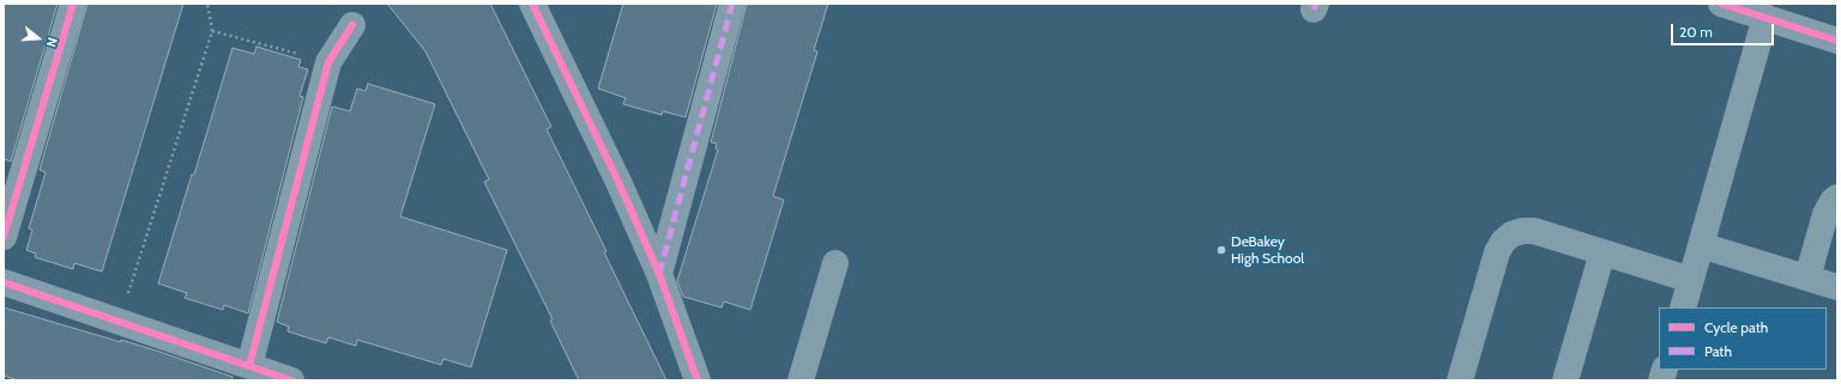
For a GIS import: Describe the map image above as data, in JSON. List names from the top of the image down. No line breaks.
{"places":["DeBakey High School"],"legend":["Cycle path","Path"],"scale_bar":"20 m","north":"right"}
